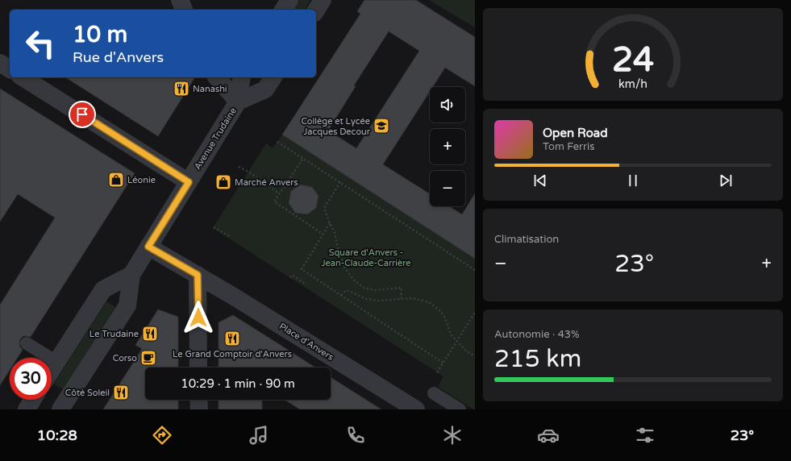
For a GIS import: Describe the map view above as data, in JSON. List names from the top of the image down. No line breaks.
{"streets":{"street":["Avenue Trudaine","Place d'Anvers"]},"crossings":[["Avenue Trudaine","Place d'Anvers"]],"parks":["Square d'Anvers - Jean-Claude-Carrière"],"places":{"restaurant":["Nanashi","Le Trudaine","Le Grand Comptoir d'Anvers","Côté Soleil"],"school or university":["Collège et Lycée Jacques Decour"],"shop":["Léonie","Marché Anvers"],"cafe":["Corso"]},"page":{"turn":["10 m","Rue d'Anvers"],"map_buttons":["+","−"],"song":["Open Road","Tom Ferris"],"tile":["Climatisation",["Autonomie · 43%","215 km"]],"heat":["−","23°","+"],"limit":"30","trip":"10:29 · 1 min · 90 m","tabs":["10:28","23°"],"gauge":["24","km/h"]}}
